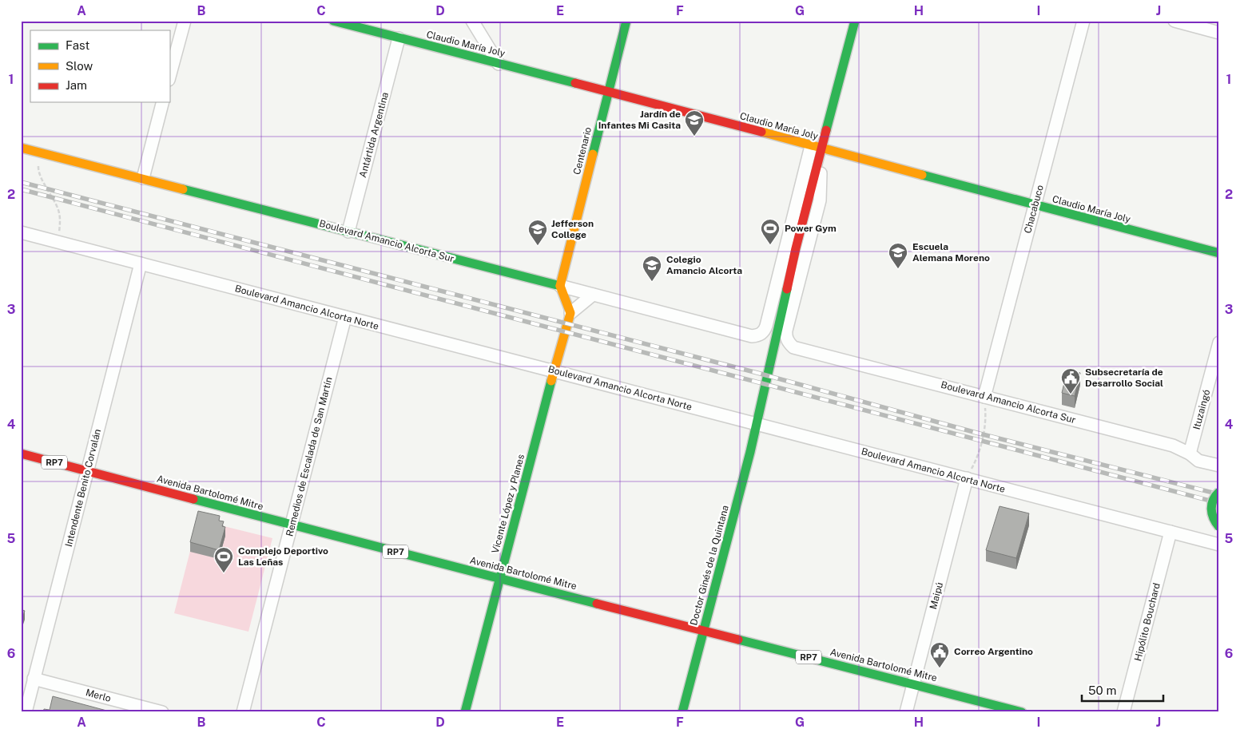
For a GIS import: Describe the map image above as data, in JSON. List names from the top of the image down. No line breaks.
{"streets":{"street":["Claudio María Joly","Antártida Argentina","Centenario","Chacabuco","Boulevard Amancio Alcorta Sur","Boulevard Amancio Alcorta Norte","Ituzaingó","Remedios de Escalada de San Martín","RP7","Intendente Benito Corvalán","Avenida Bartolomé Mitre","Vicente López y Planes","Doctor Ginés de la Quintana","Maipú","Hipólito Bouchard","Merlo"]},"crossings":[["Claudio María Joly","Antártida Argentina"],["Claudio María Joly","Centenario"],["Claudio María Joly","Chacabuco"],["Claudio María Joly","Boulevard Amancio Alcorta Sur"],["Claudio María Joly","Doctor Ginés de la Quintana"],["Antártida Argentina","Boulevard Amancio Alcorta Sur"],["Centenario","Boulevard Amancio Alcorta Sur"],["Chacabuco","Boulevard Amancio Alcorta Sur"],["Boulevard Amancio Alcorta Sur","Ituzaingó"],["Boulevard Amancio Alcorta Sur","Doctor Ginés de la Quintana"],["Boulevard Amancio Alcorta Norte","Remedios de Escalada de San Martín"],["Boulevard Amancio Alcorta Norte","Intendente Benito Corvalán"],["Boulevard Amancio Alcorta Norte","Vicente López y Planes"],["Boulevard Amancio Alcorta Norte","Doctor Ginés de la Quintana"],["Boulevard Amancio Alcorta Norte","Maipú"],["Boulevard Amancio Alcorta Norte","Hipólito Bouchard"],["Remedios de Escalada de San Martín","Avenida Bartolomé Mitre"],["Intendente Benito Corvalán","Avenida Bartolomé Mitre"],["Intendente Benito Corvalán","Merlo"],["Avenida Bartolomé Mitre","Vicente López y Planes"],["Avenida Bartolomé Mitre","Doctor Ginés de la Quintana"],["Avenida Bartolomé Mitre","Maipú"]],"places":{"school or university":["Jardín de Infantes Mi Casita","Jefferson College","Escuela Alemana Moreno","Colegio Amancio Alcorta"],"sports":["Power Gym","Complejo Deportivo Las Leñas"],"public building":["Subsecretaría de Desarrollo Social","Correo Argentino"]},"legend":["Fast","Slow","Jam"],"scale_bar":"50 m","grid":{"columns":["A","B","C","D","E","F","G","H","I","J"],"rows":["1","2","3","4","5","6"]}}
